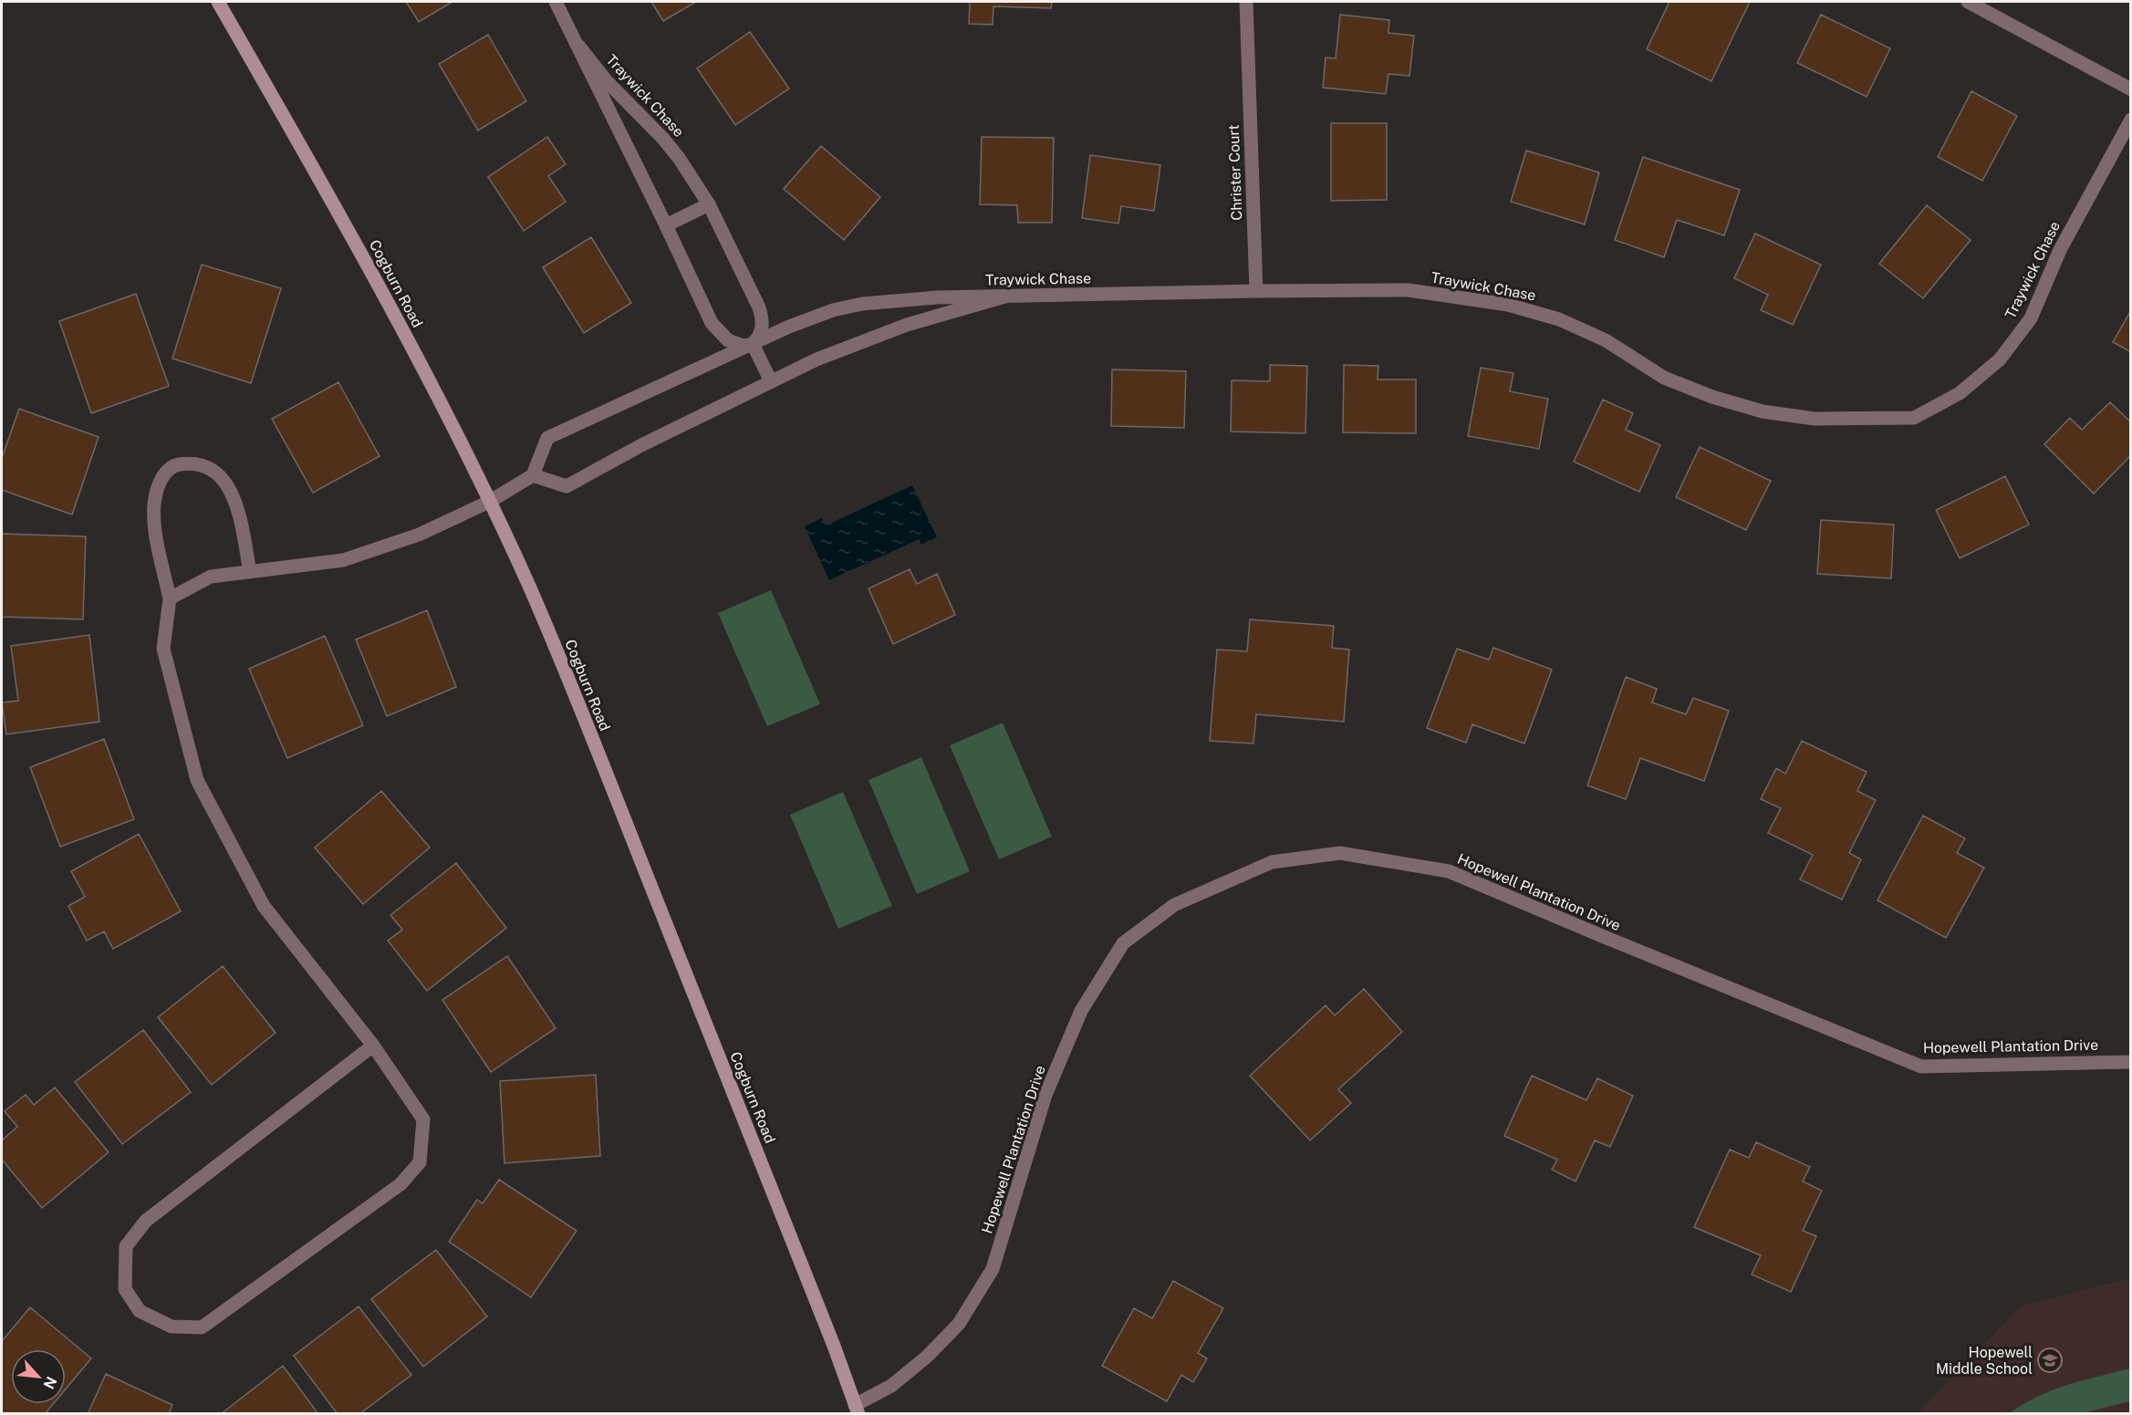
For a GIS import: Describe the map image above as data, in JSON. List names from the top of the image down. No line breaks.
{"streets":{"street":["Traywick Chase","Christer Court","Cogburn Road","Hopewell Plantation Drive"]},"crossings":[["Traywick Chase","Christer Court"],["Cogburn Road","Hopewell Plantation Drive"]],"places":{"school or university":["Hopewell Middle School"]},"north":"bottom right"}
